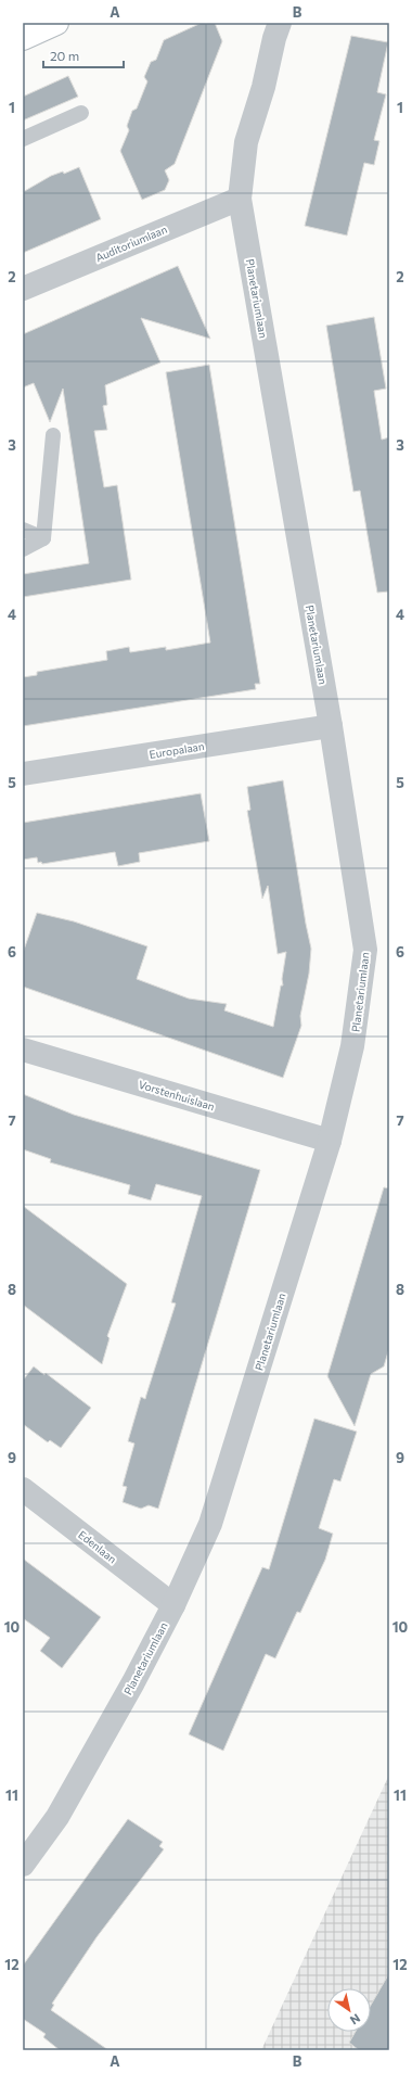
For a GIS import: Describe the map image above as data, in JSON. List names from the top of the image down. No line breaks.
{"streets":{"street":["Auditoriumlaan","Planetariumlaan","Europalaan","Vorstenhuislaan","Edenlaan"]},"crossings":[["Auditoriumlaan","Planetariumlaan"],["Planetariumlaan","Europalaan"],["Planetariumlaan","Vorstenhuislaan"],["Planetariumlaan","Edenlaan"]],"scale_bar":"20 m","north":"bottom right","grid":{"columns":["A","B"],"rows":["1","2","3","4","5","6","7","8","9","10","11","12"]}}
